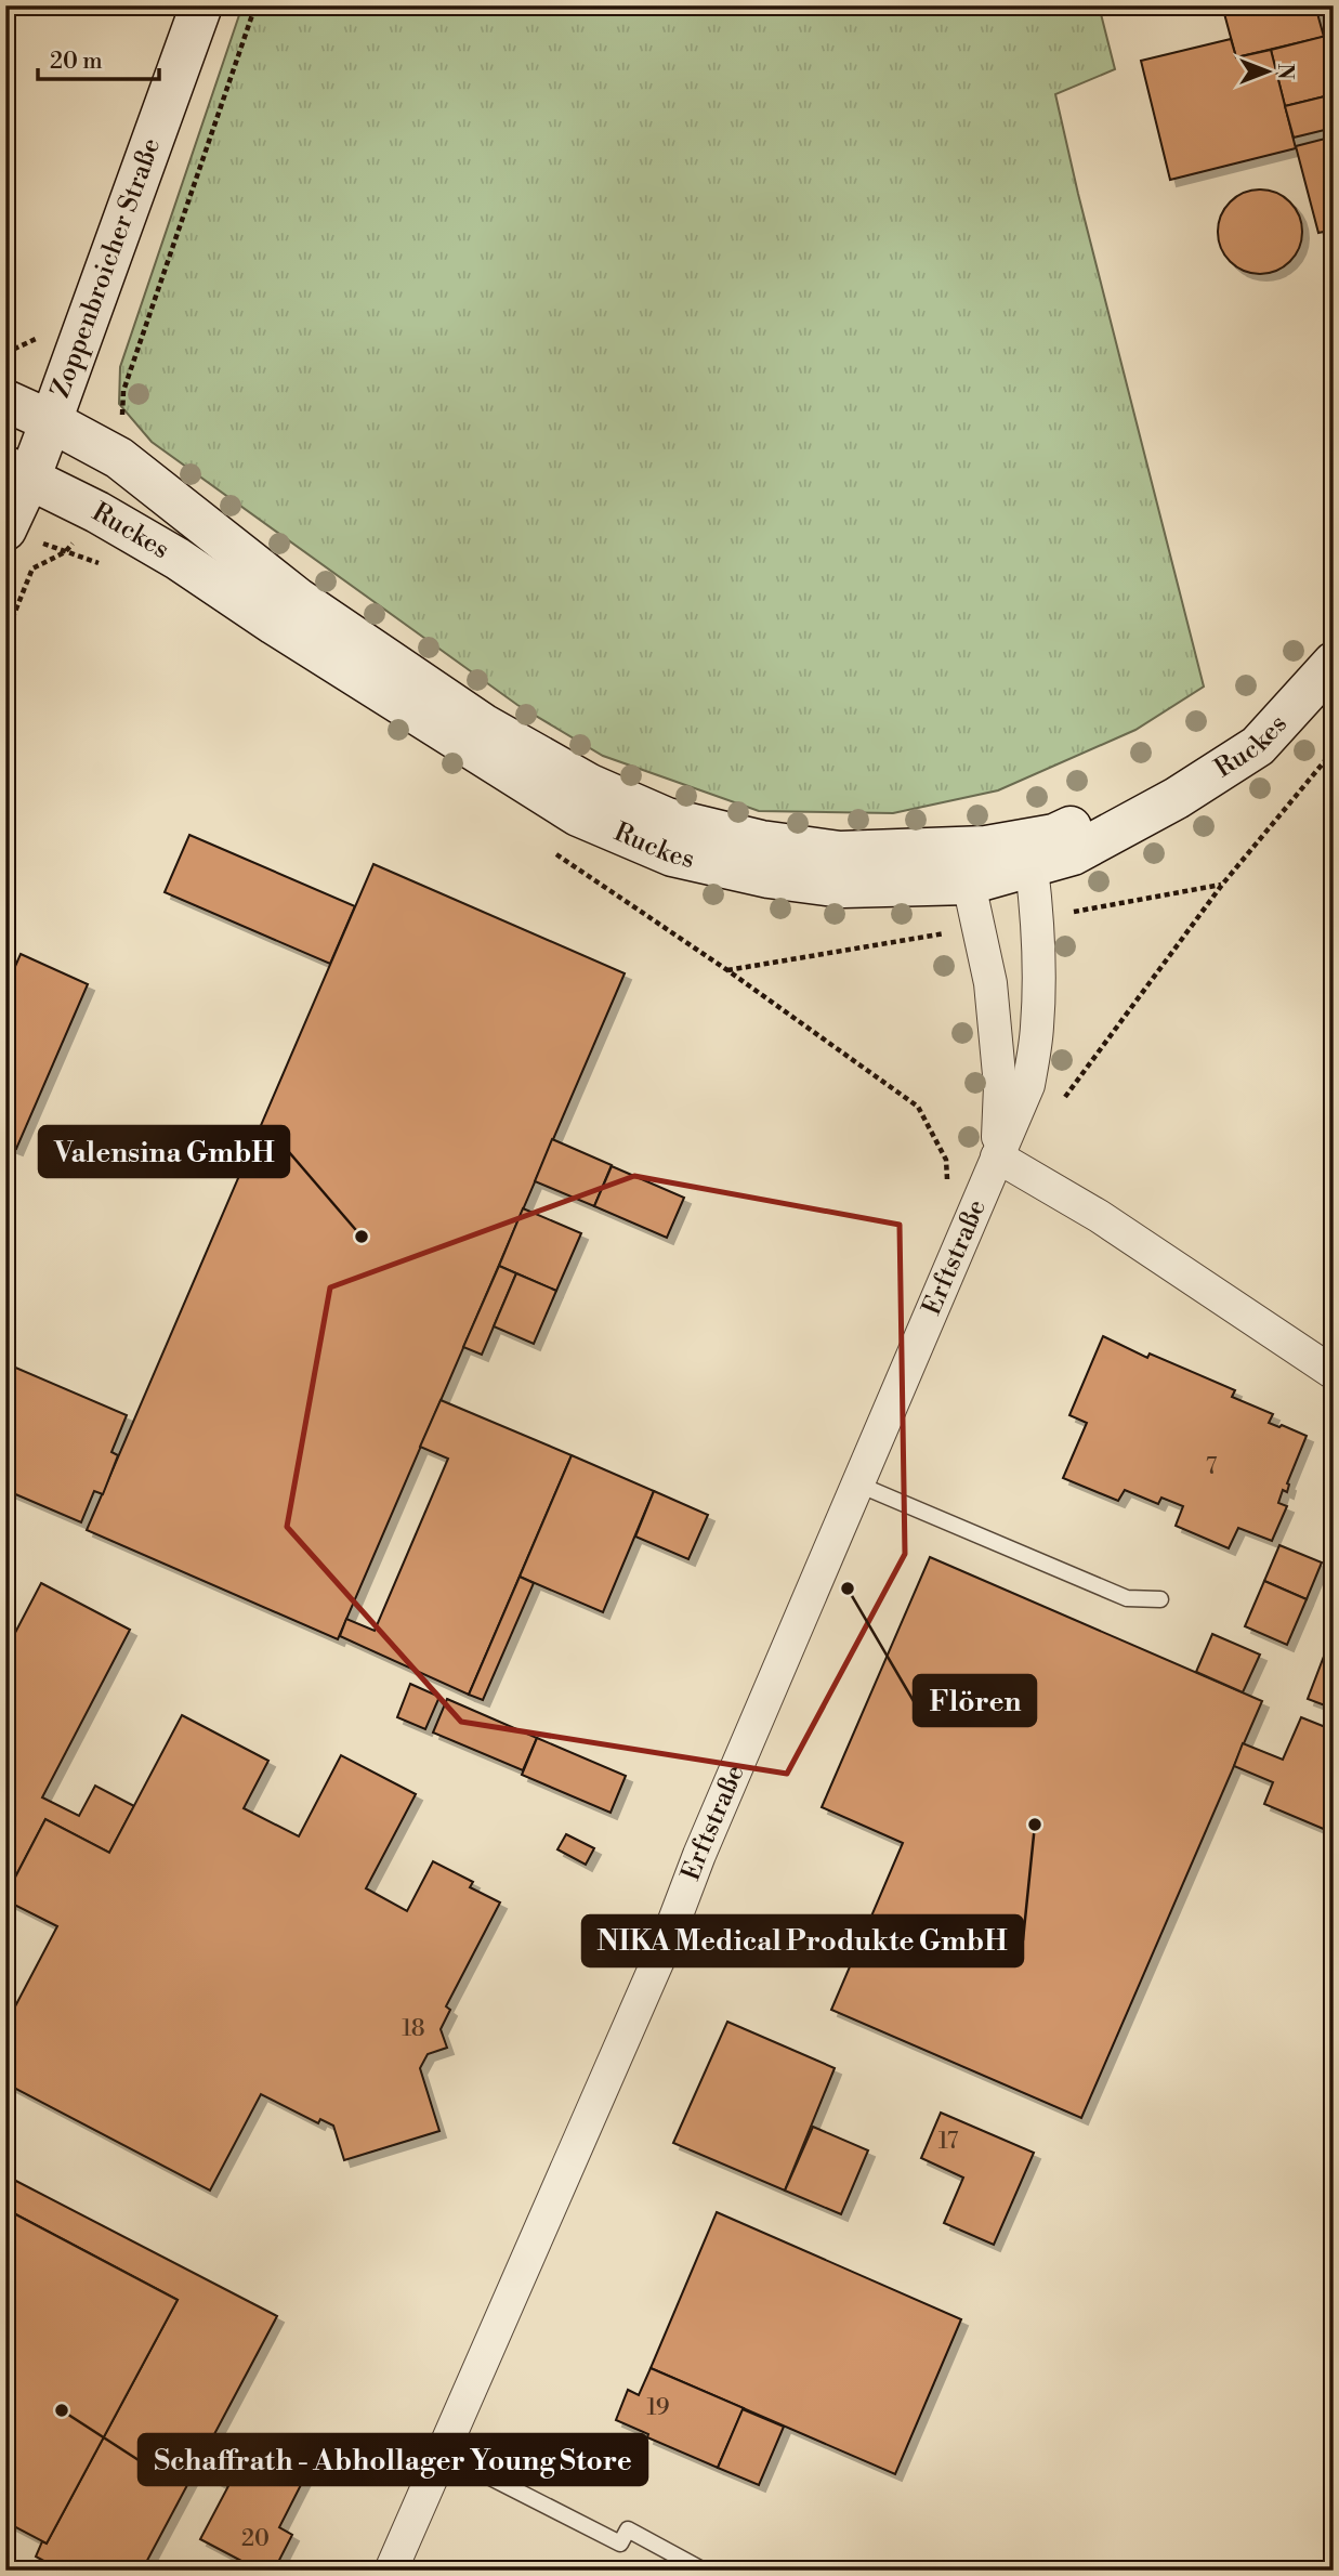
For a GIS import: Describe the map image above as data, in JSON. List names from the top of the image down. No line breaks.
{"streets":{"main road":["Zoppenbroicher Straße","Ruckes"],"street":["Erftstraße"]},"crossings":[["Zoppenbroicher Straße","Ruckes"],["Ruckes","Erftstraße"]],"places":["Valensina GmbH","Flören","NIKA Medical Produkte GmbH","Schaffrath - Abhollager Young Store"],"house_numbers":["7","18","17","19","20"],"scale_bar":"20 m","north":"right"}
